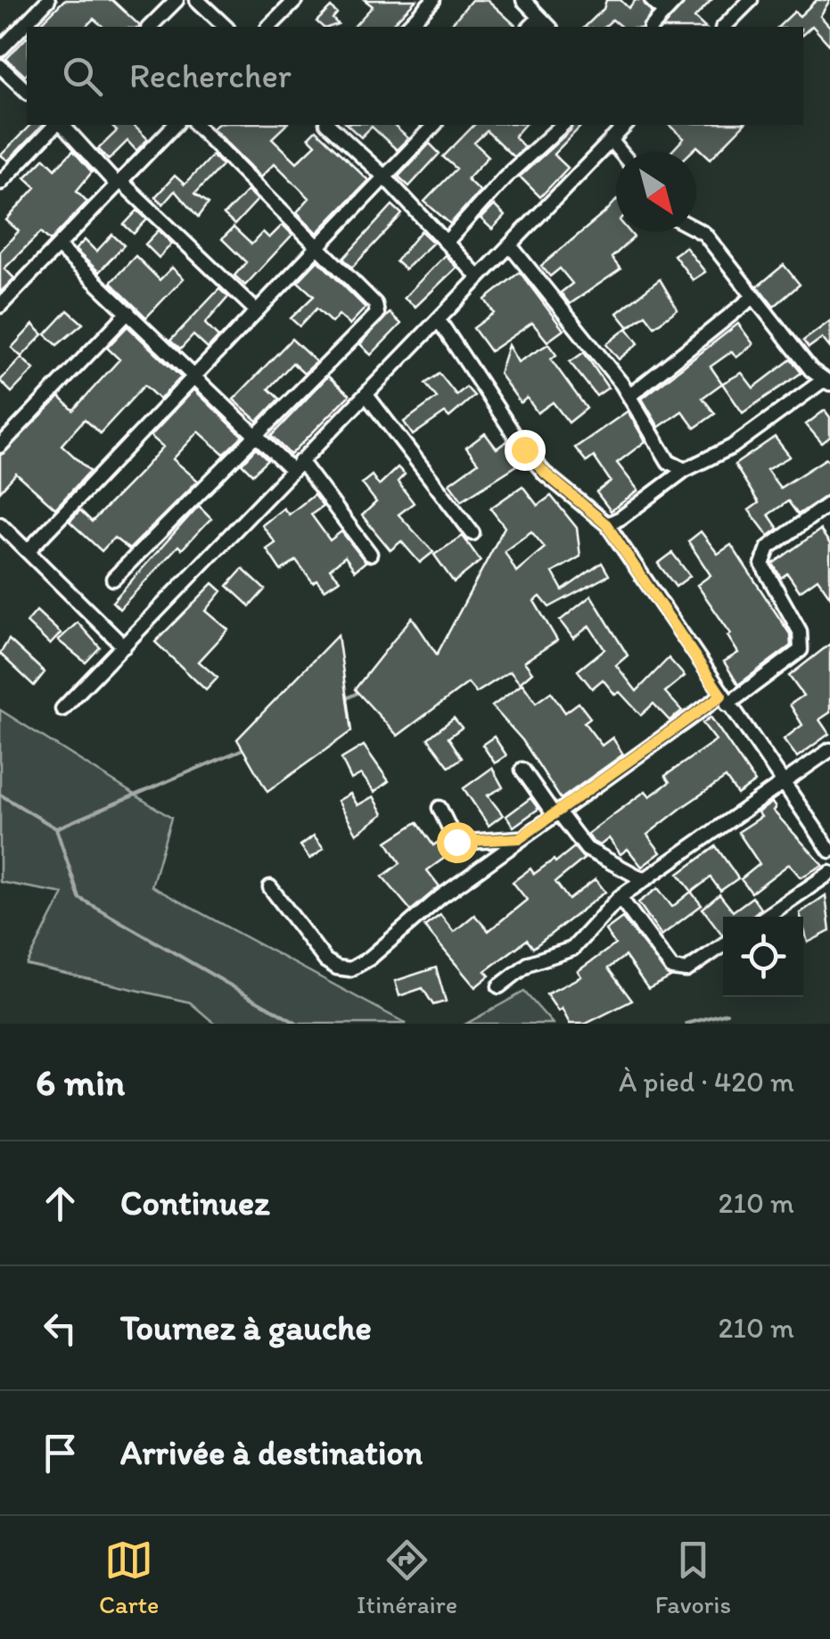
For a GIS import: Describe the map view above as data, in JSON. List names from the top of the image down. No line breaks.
{"north":"bottom right","page":{"search":"Rechercher","heading":["6 min","À pied · 420 m"],"list":[["Continuez","210 m"],["Tournez à gauche","210 m"],"Arrivée à destination"],"nav":["Carte","Itinéraire","Favoris"]}}
